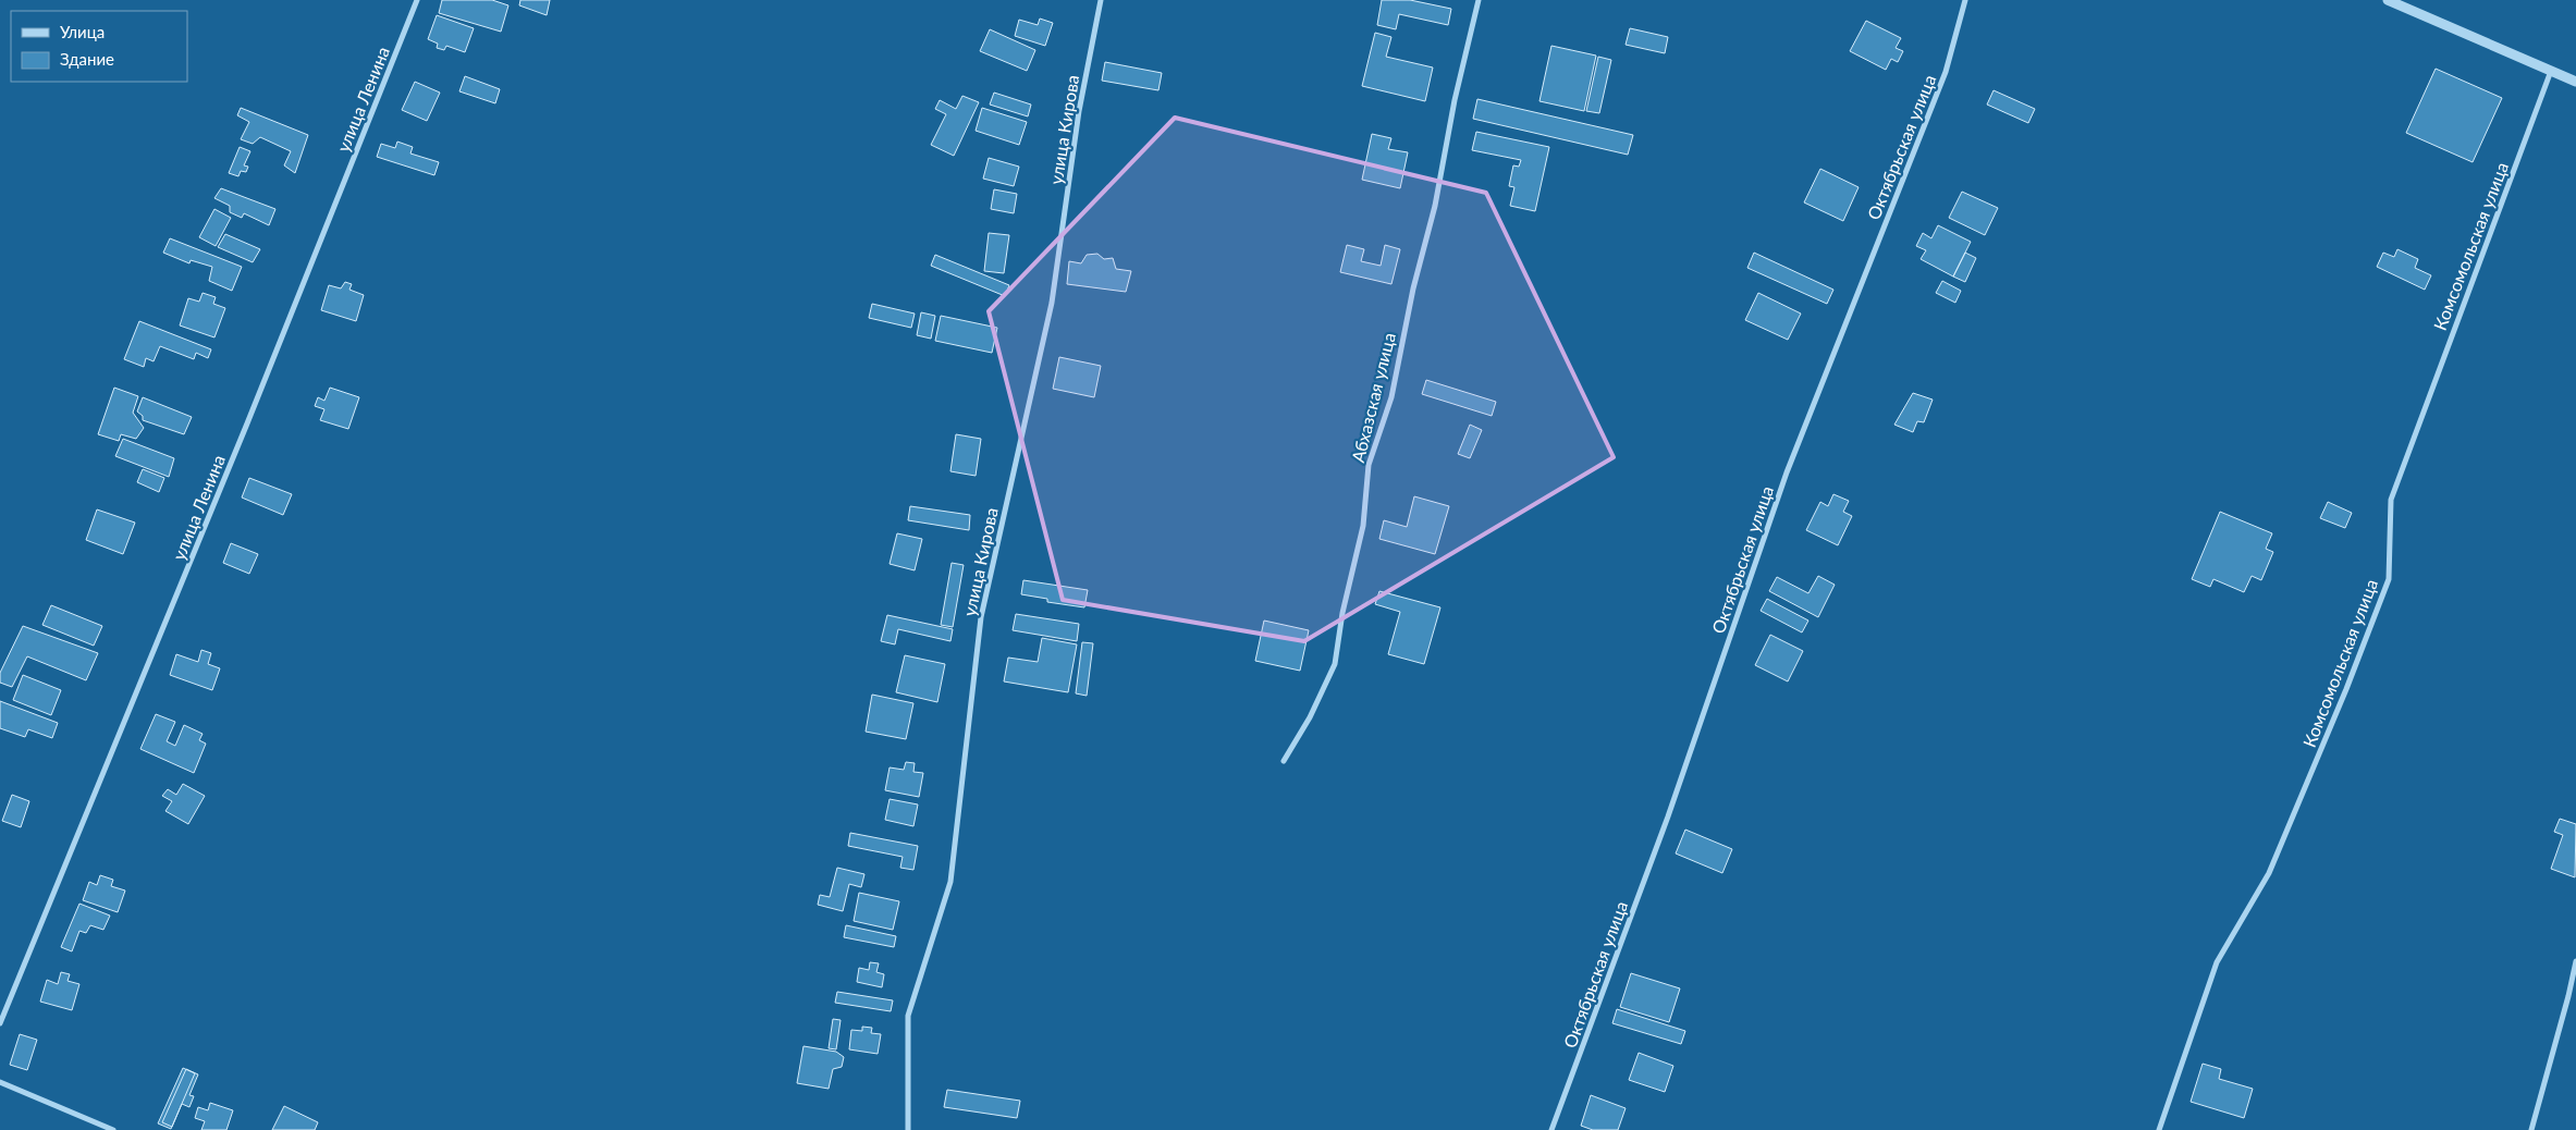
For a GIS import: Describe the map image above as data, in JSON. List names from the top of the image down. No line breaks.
{"streets":{"street":["улица Ленина","улица Кирова","Октябрьская улица","Комсомольская улица","Абхазская улица"]},"legend":["Улица","Здание"]}
